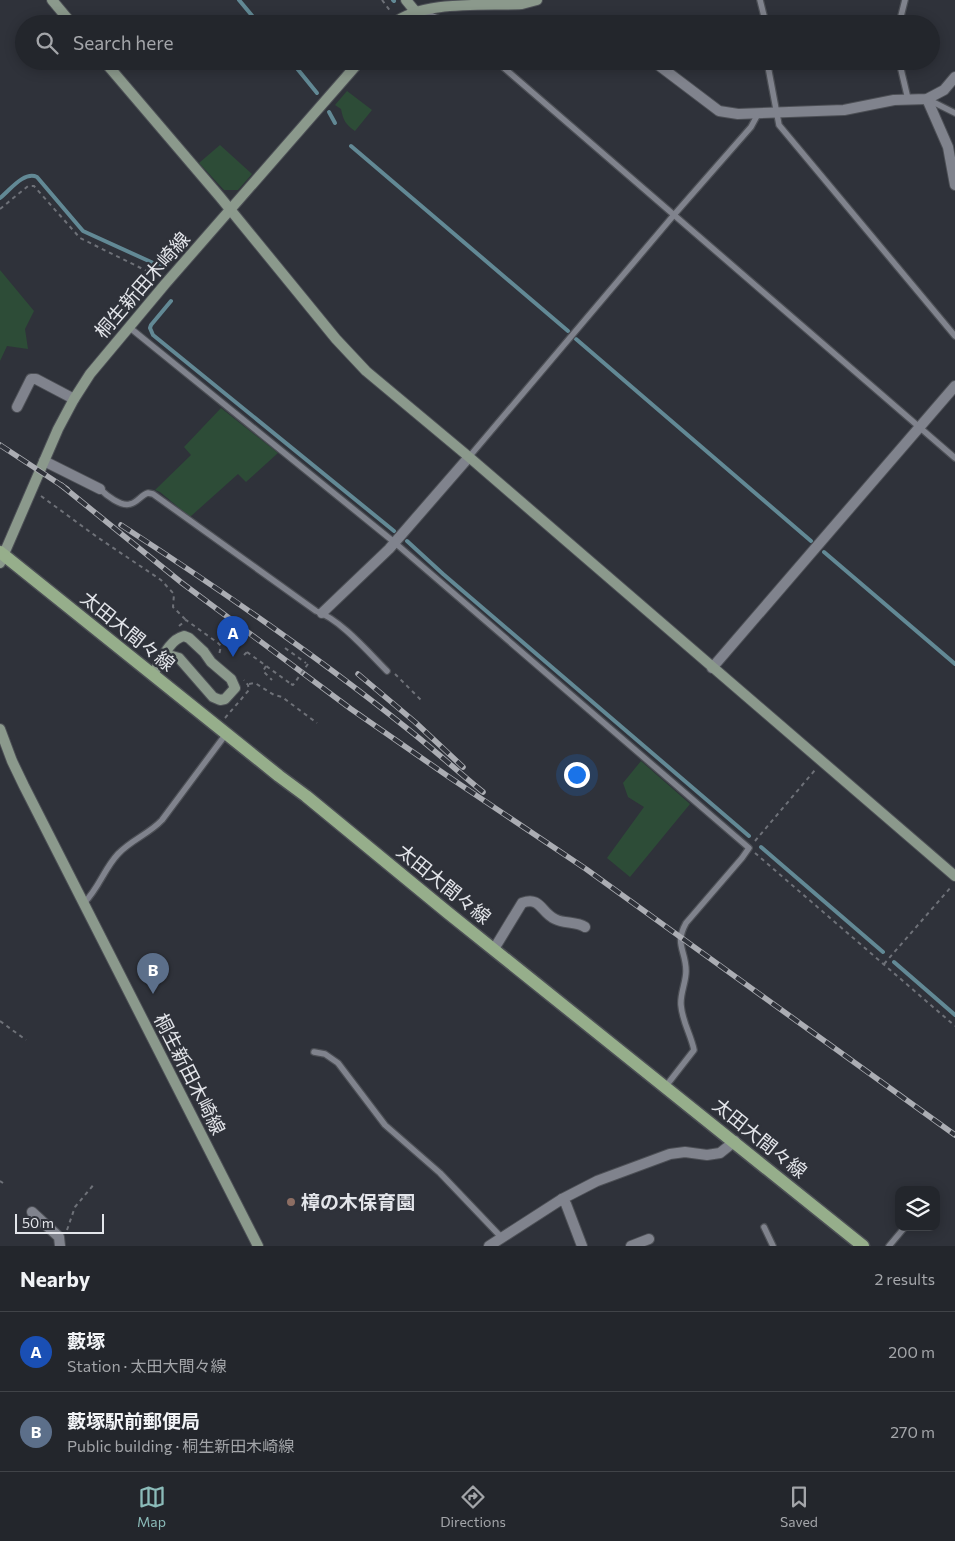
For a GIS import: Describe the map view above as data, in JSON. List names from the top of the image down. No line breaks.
{"streets":{"main road":["太田大間々線"],"street":["桐生新田木崎線"]},"crossings":[["桐生新田木崎線","太田大間々線"]],"places":["樟の木保育園"],"scale_bar":"50 m","page":{"search":"Search here","pins":["A","B"],"scale":"50 m","heading":["Nearby","2 results"],"list":[{"mark":"A","name":"藪塚","note":"Station · 太田大間々線","value":"200 m"},{"mark":"B","name":"藪塚駅前郵便局","note":"Public building · 桐生新田木崎線","value":"270 m"}],"nav":["Map","Directions","Saved"]}}
